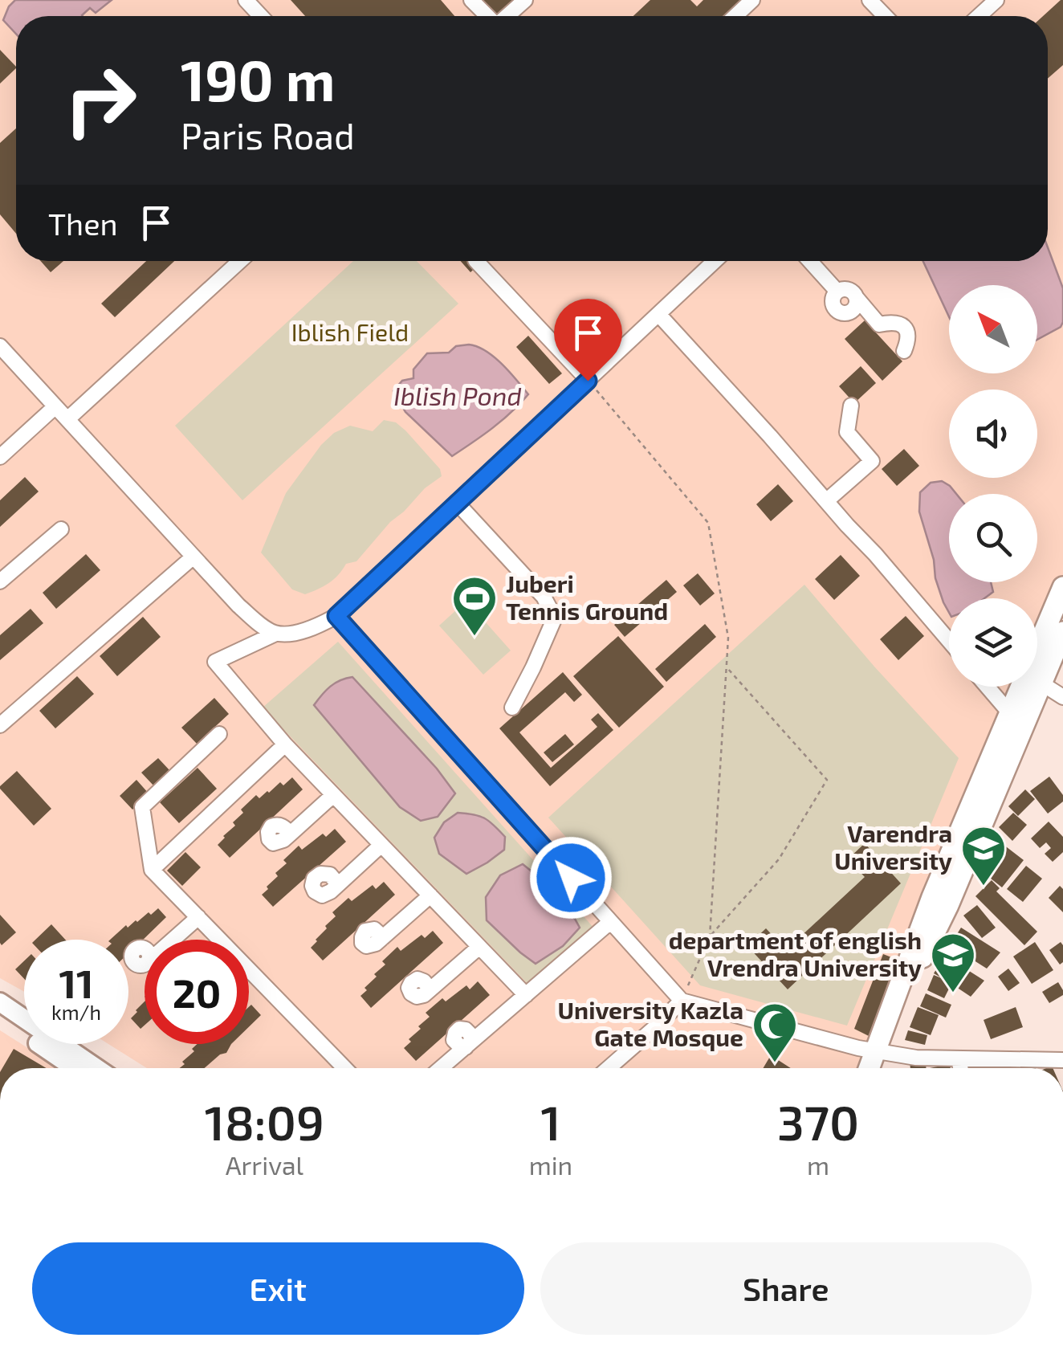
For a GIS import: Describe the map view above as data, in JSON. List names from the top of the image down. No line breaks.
{"water":["Iblish Pond"],"parks":["Iblish Field"],"places":{"sports":["Juberi Tennis Ground"],"school or university":["Varendra University","department of english Vrendra University"],"mosque":["University Kazla Gate Mosque"]},"north":"top left","page":{"turn":["190 m","Paris Road"],"then":"Then","speed":"11 km/h","limit":"20","eta":["18:09","Arrival","1","min","370","m"],"buttons":["Exit","Share"]}}
